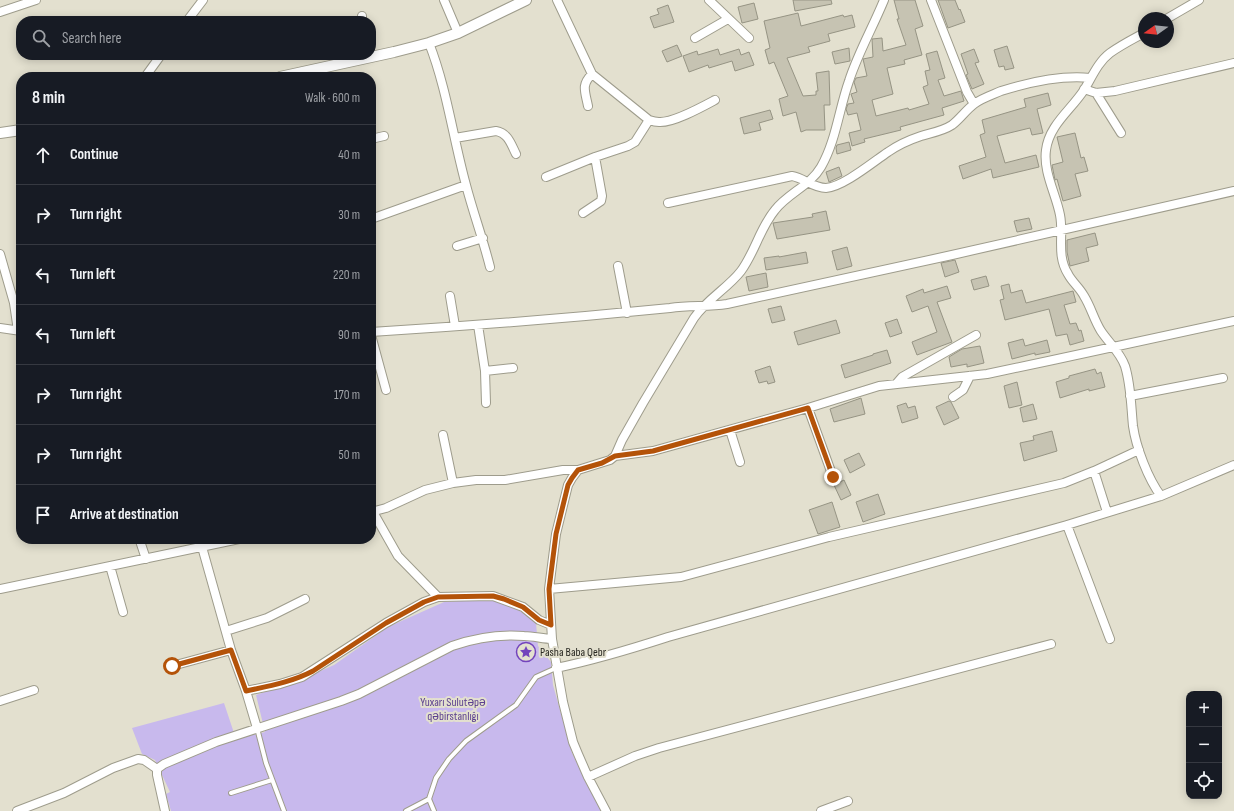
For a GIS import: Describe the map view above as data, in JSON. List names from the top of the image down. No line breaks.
{"parks":["Yuxarı Sulutəpə qəbirstanlığı"],"places":{"place":["Pasha Baba Qebr"]},"north":"left","page":{"search":"Search here","heading":["8 min","Walk · 600 m"],"list":[["Continue","40 m"],["Turn right","30 m"],["Turn left","220 m"],["Turn left","90 m"],["Turn right","170 m"],["Turn right","50 m"],"Arrive at destination"],"map_buttons":["+","−"]}}
